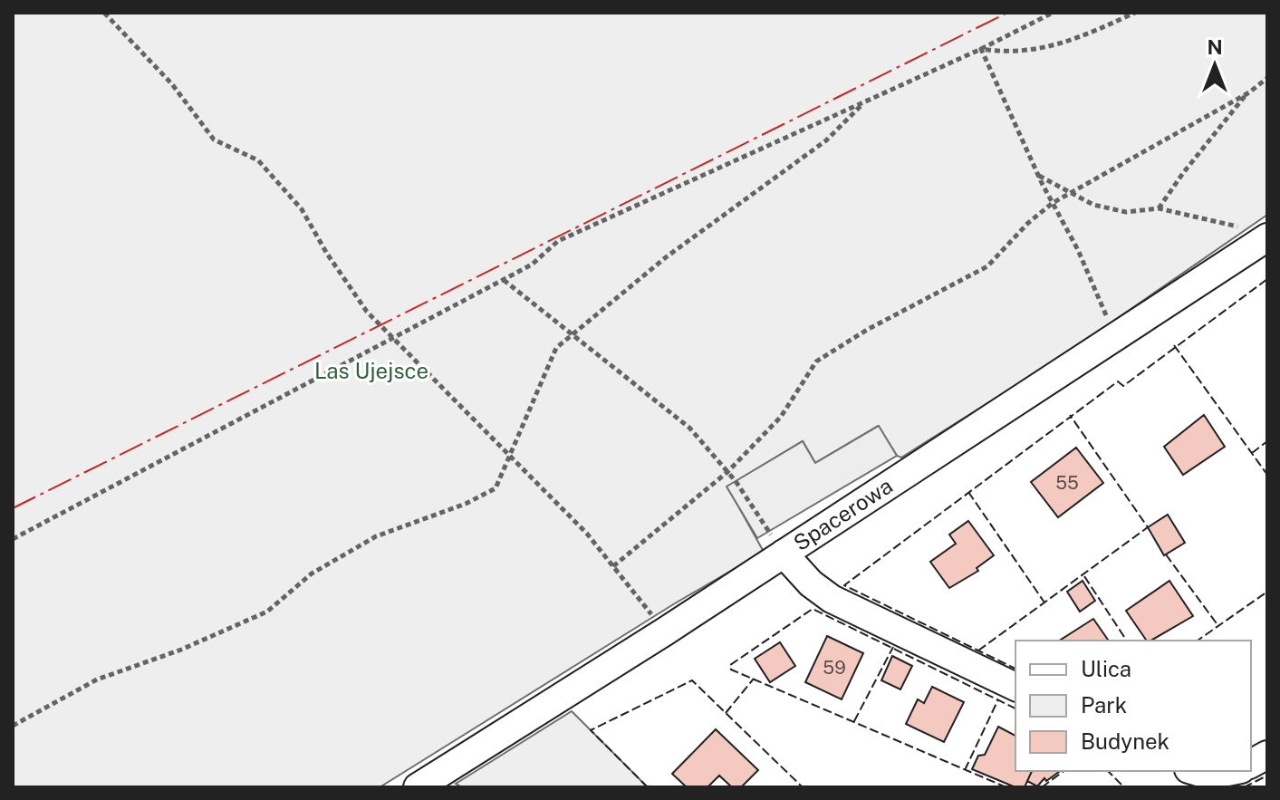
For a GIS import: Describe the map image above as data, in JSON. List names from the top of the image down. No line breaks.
{"streets":{"street":["Spacerowa"]},"parks":["Las Ujejsce"],"house_numbers":["55","59"],"legend":["Ulica","Park","Budynek"],"north":"top"}
